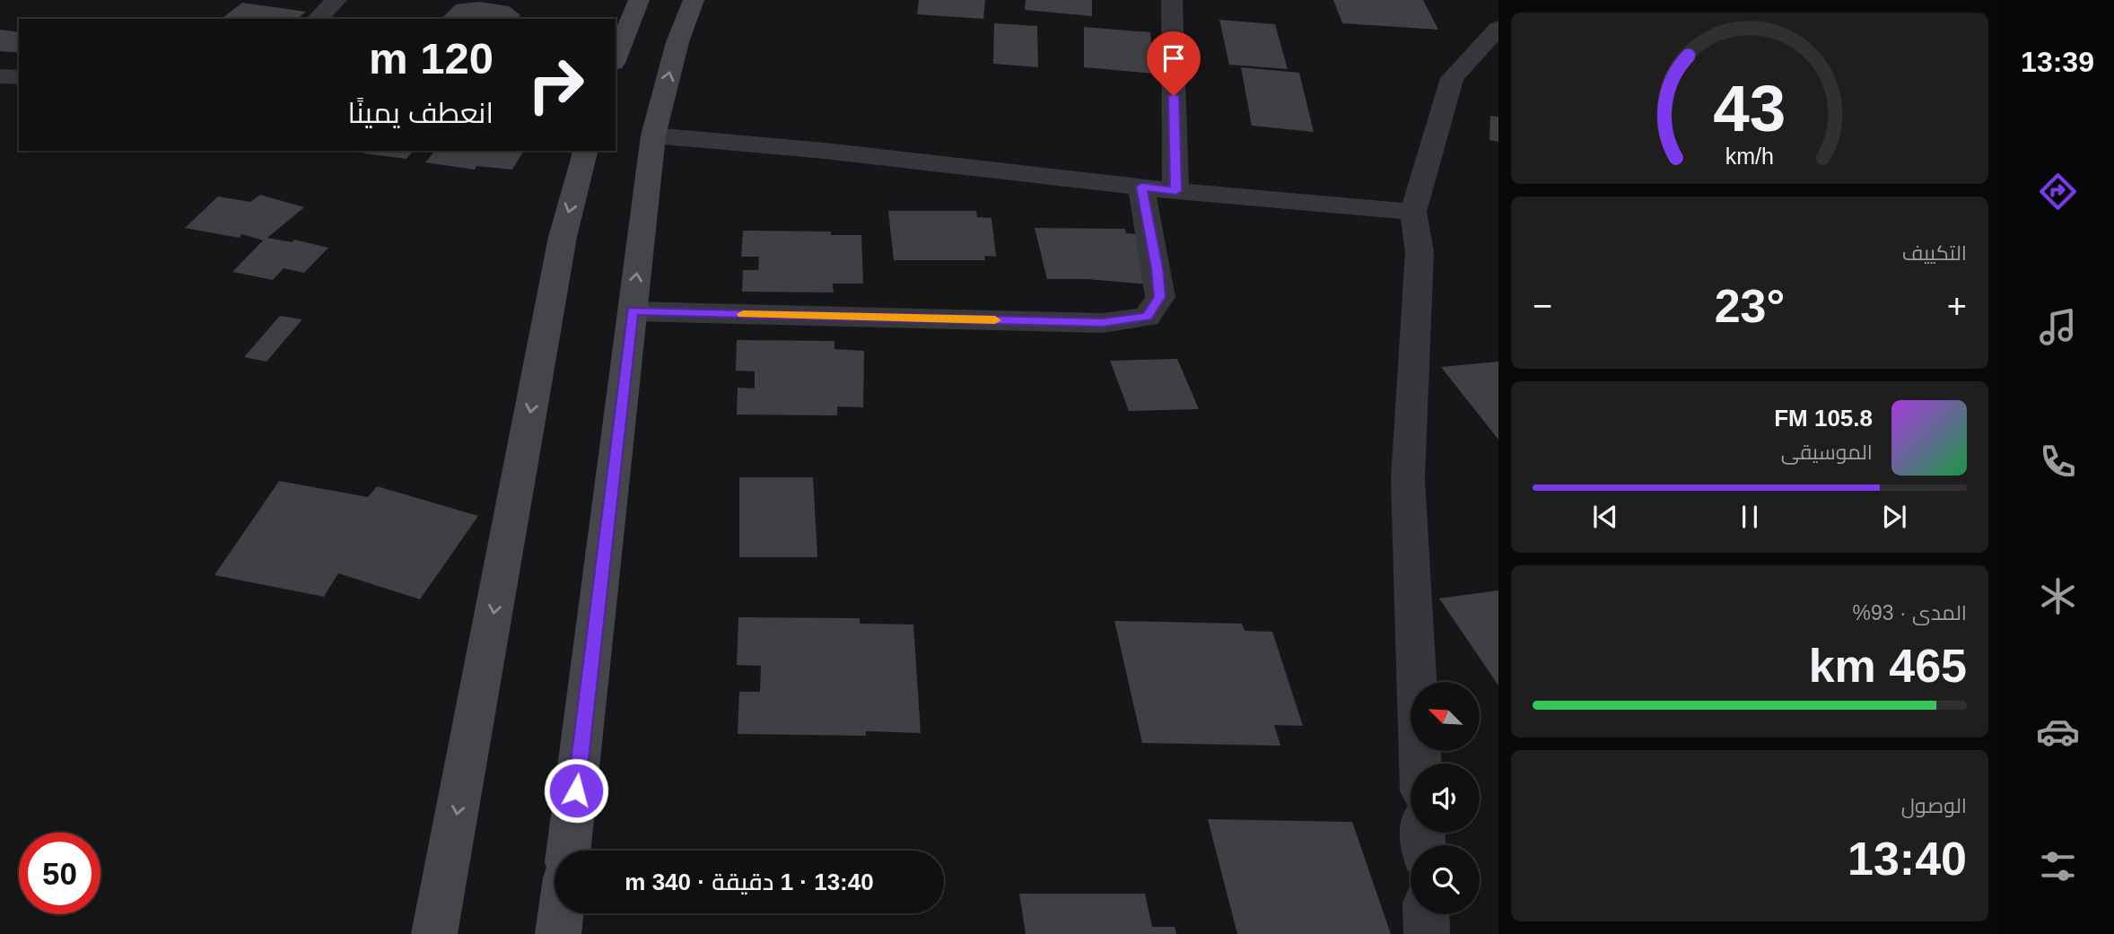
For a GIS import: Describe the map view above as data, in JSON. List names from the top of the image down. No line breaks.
{"north":"top left","page":{"tabs":"13:39","turn":["120 m","انعطف يمينًا"],"tile":["التكييف",["المدى · 93%","465 km"],["الوصول","13:40"]],"heat":["−","23°","+"],"song":["105.8 FM","الموسيقى"],"limit":"50","trip":"13:40 · 1 دقيقة · 340 m","gauge":["43","km/h"]}}
